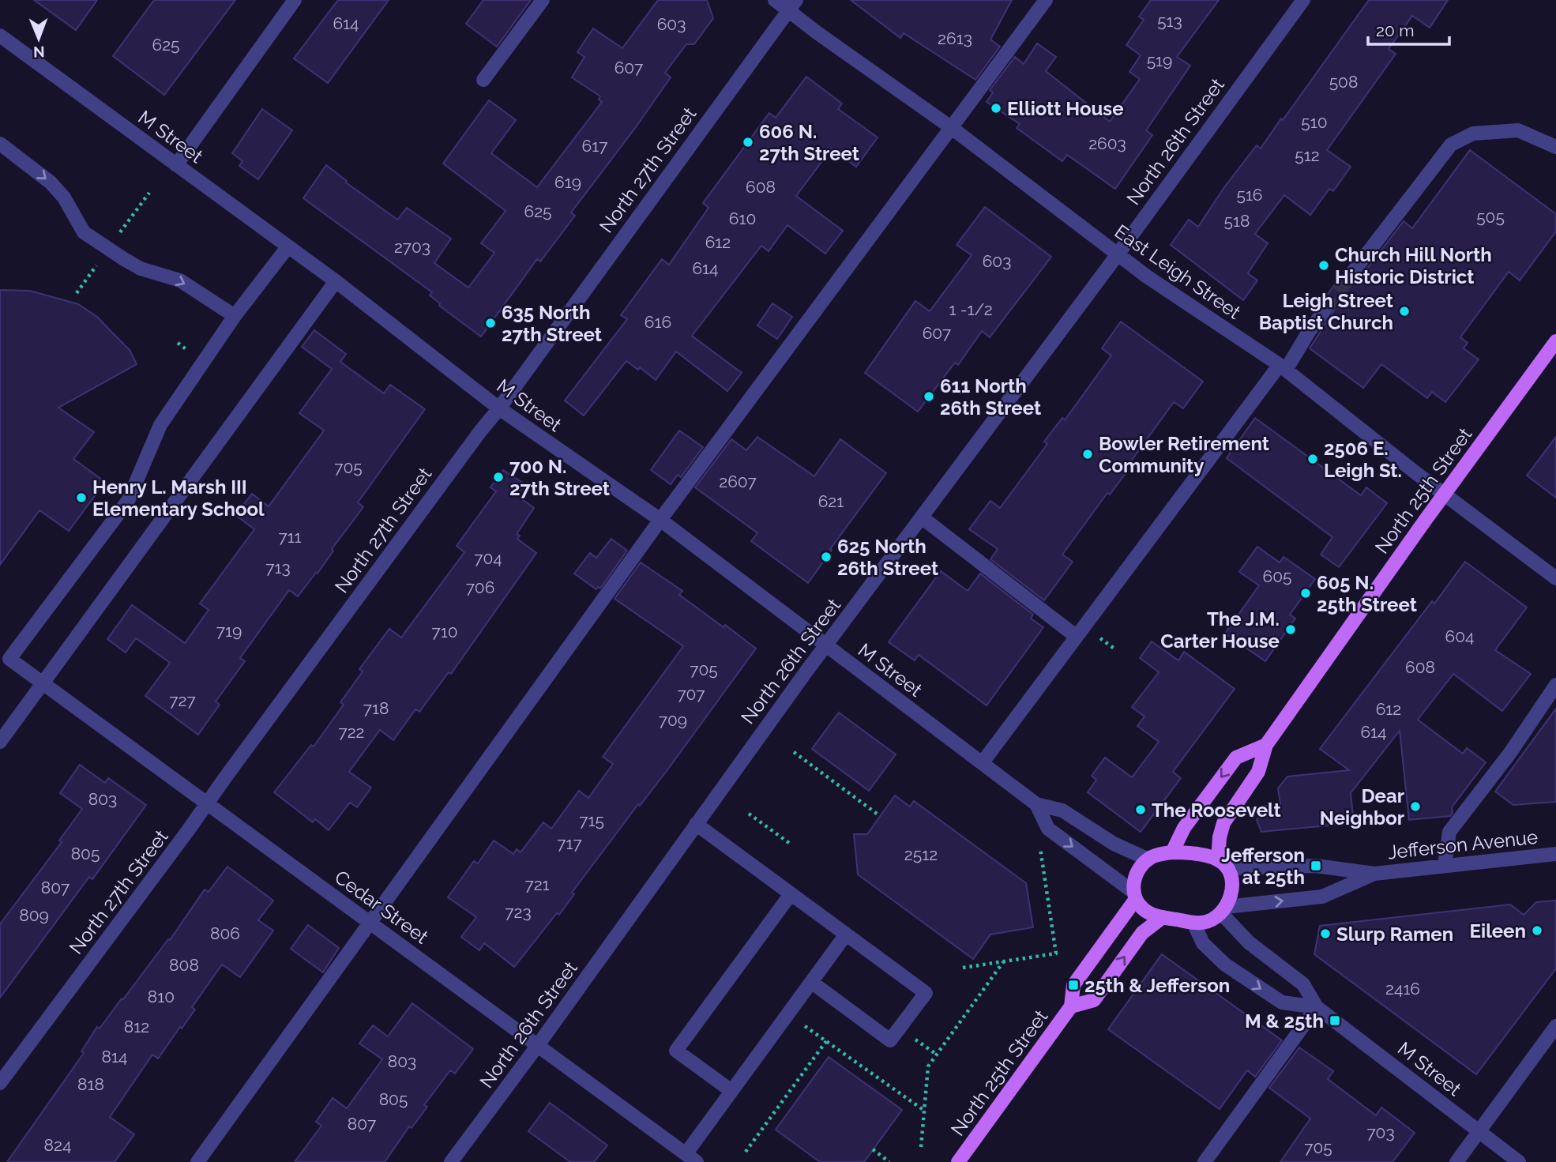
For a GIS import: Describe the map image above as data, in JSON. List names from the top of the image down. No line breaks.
{"streets":{"main road":["North 25th Street"],"street":["M Street","North 26th Street","North 27th Street","East Leigh Street","Jefferson Avenue","Cedar Street"]},"crossings":[["M Street","North 26th Street"],["M Street","North 27th Street"],["M Street","North 25th Street"],["M Street","Jefferson Avenue"],["North 26th Street","East Leigh Street"],["North 26th Street","Cedar Street"],["North 27th Street","East Leigh Street"],["North 27th Street","Cedar Street"],["East Leigh Street","North 25th Street"],["North 25th Street","Jefferson Avenue"]],"places":{"other":["Elliott House","606 N. 27th Street","Church Hill North Historic District","Leigh Street Baptist Church","635 North 27th Street","611 North 26th Street","Bowler Retirement Community","2506 E. Leigh St.","700 N. 27th Street","Henry L. Marsh III Elementary School","625 North 26th Street","605 N. 25th Street","The J.M. Carter House","Dear Neighbor","The Roosevelt","Eileen","Slurp Ramen"],"transit":["Jefferson at 25th","25th & Jefferson","M & 25th"]},"house_numbers":["513","614","603","2613","625","519","607","508","510","2603","617","512","619","608","516","625","505","610","518","612","2703","603","614","1 -1/2","616","607","705","2607","621","711","704","713","605","706","719","710","604","608","705","707","727","718","612","709","722","614","803","715","717","805","2512","721","807","723","809","806","808","2416","810","812","814","803","818","805","807","703","824","705"],"scale_bar":"20 m","north":"bottom"}
